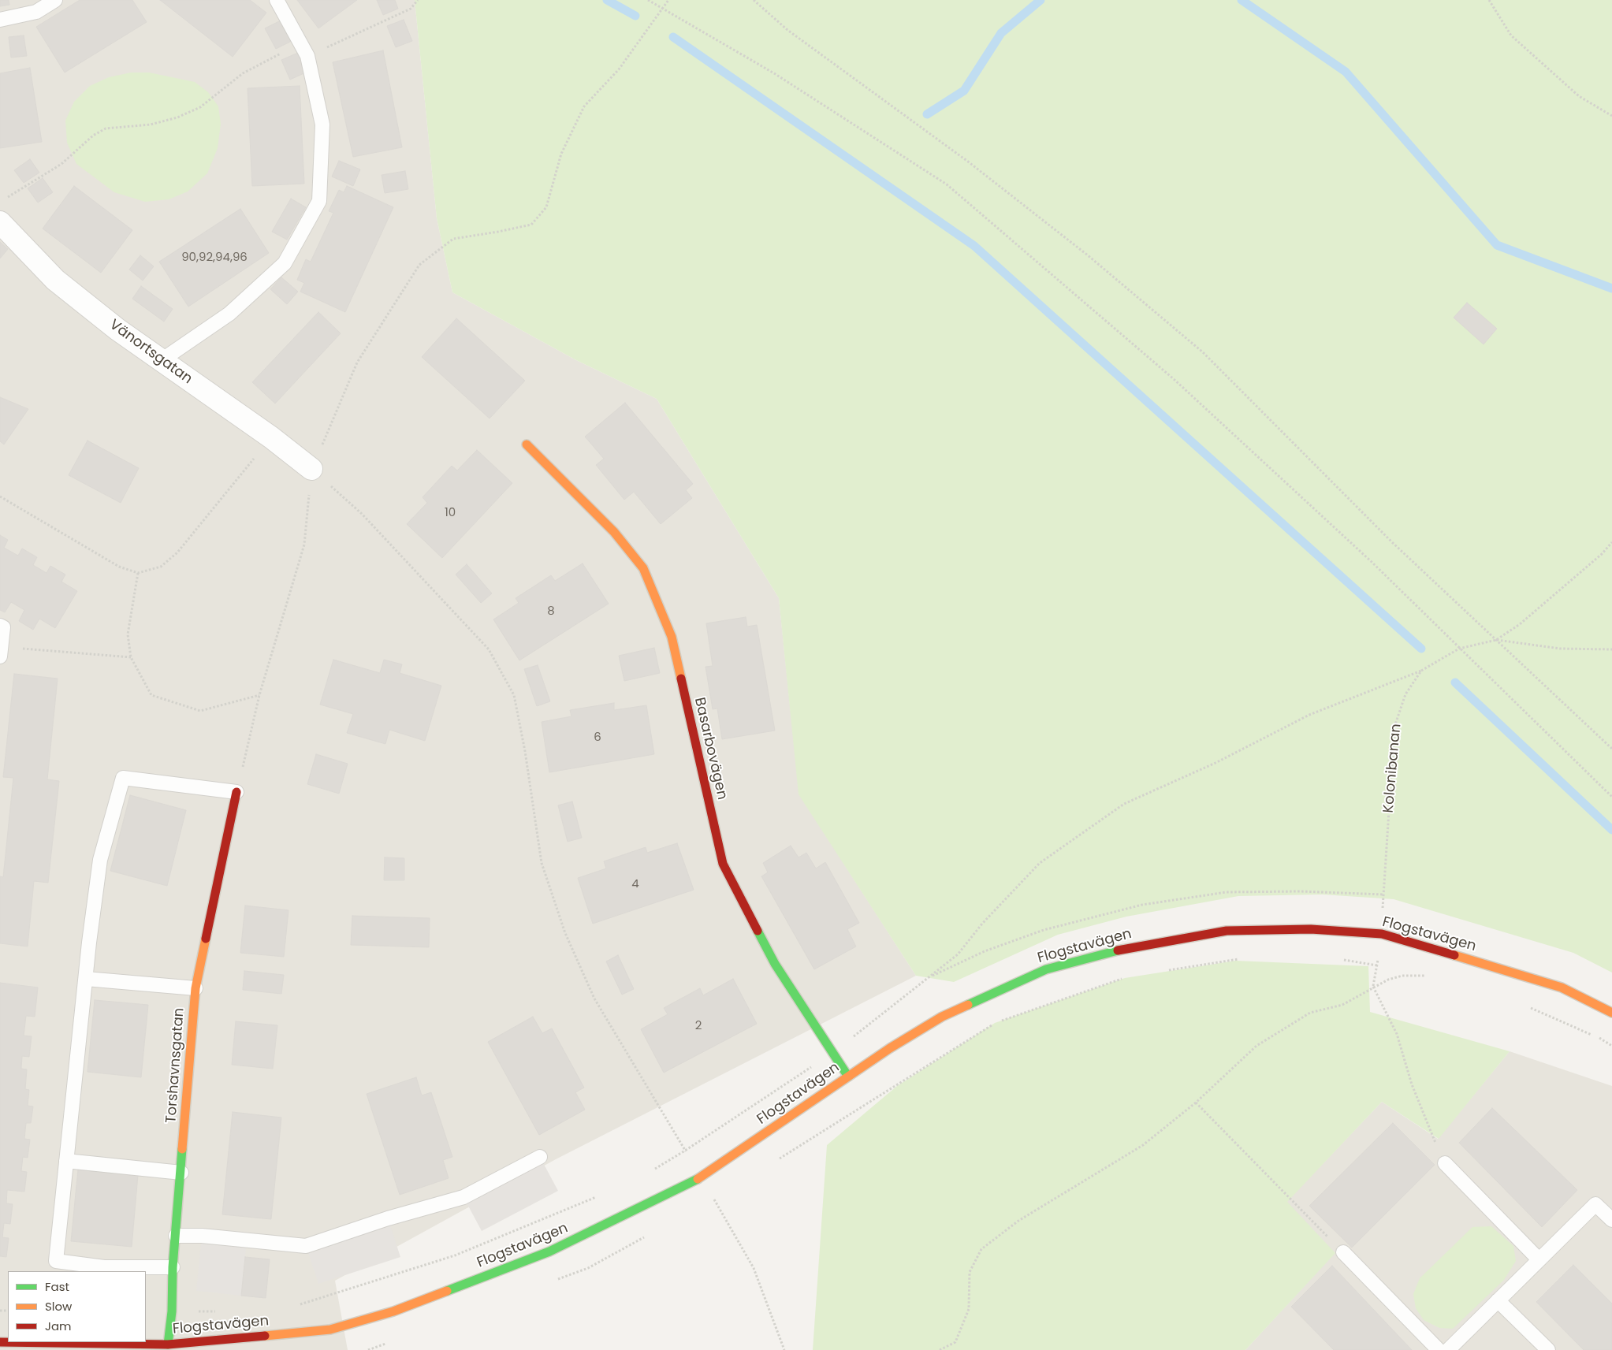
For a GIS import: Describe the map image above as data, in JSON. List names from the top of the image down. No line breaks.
{"streets":{"street":["Vänortsgatan","Basarbovägen","Flogstavägen","Torshavnsgatan"],"path":["Kolonibanan"]},"crossings":[["Basarbovägen","Flogstavägen"],["Kolonibanan","Flogstavägen"],["Flogstavägen","Torshavnsgatan"]],"house_numbers":["90,92,94,96","10","8","6","4","2"],"legend":["Fast","Slow","Jam"]}
